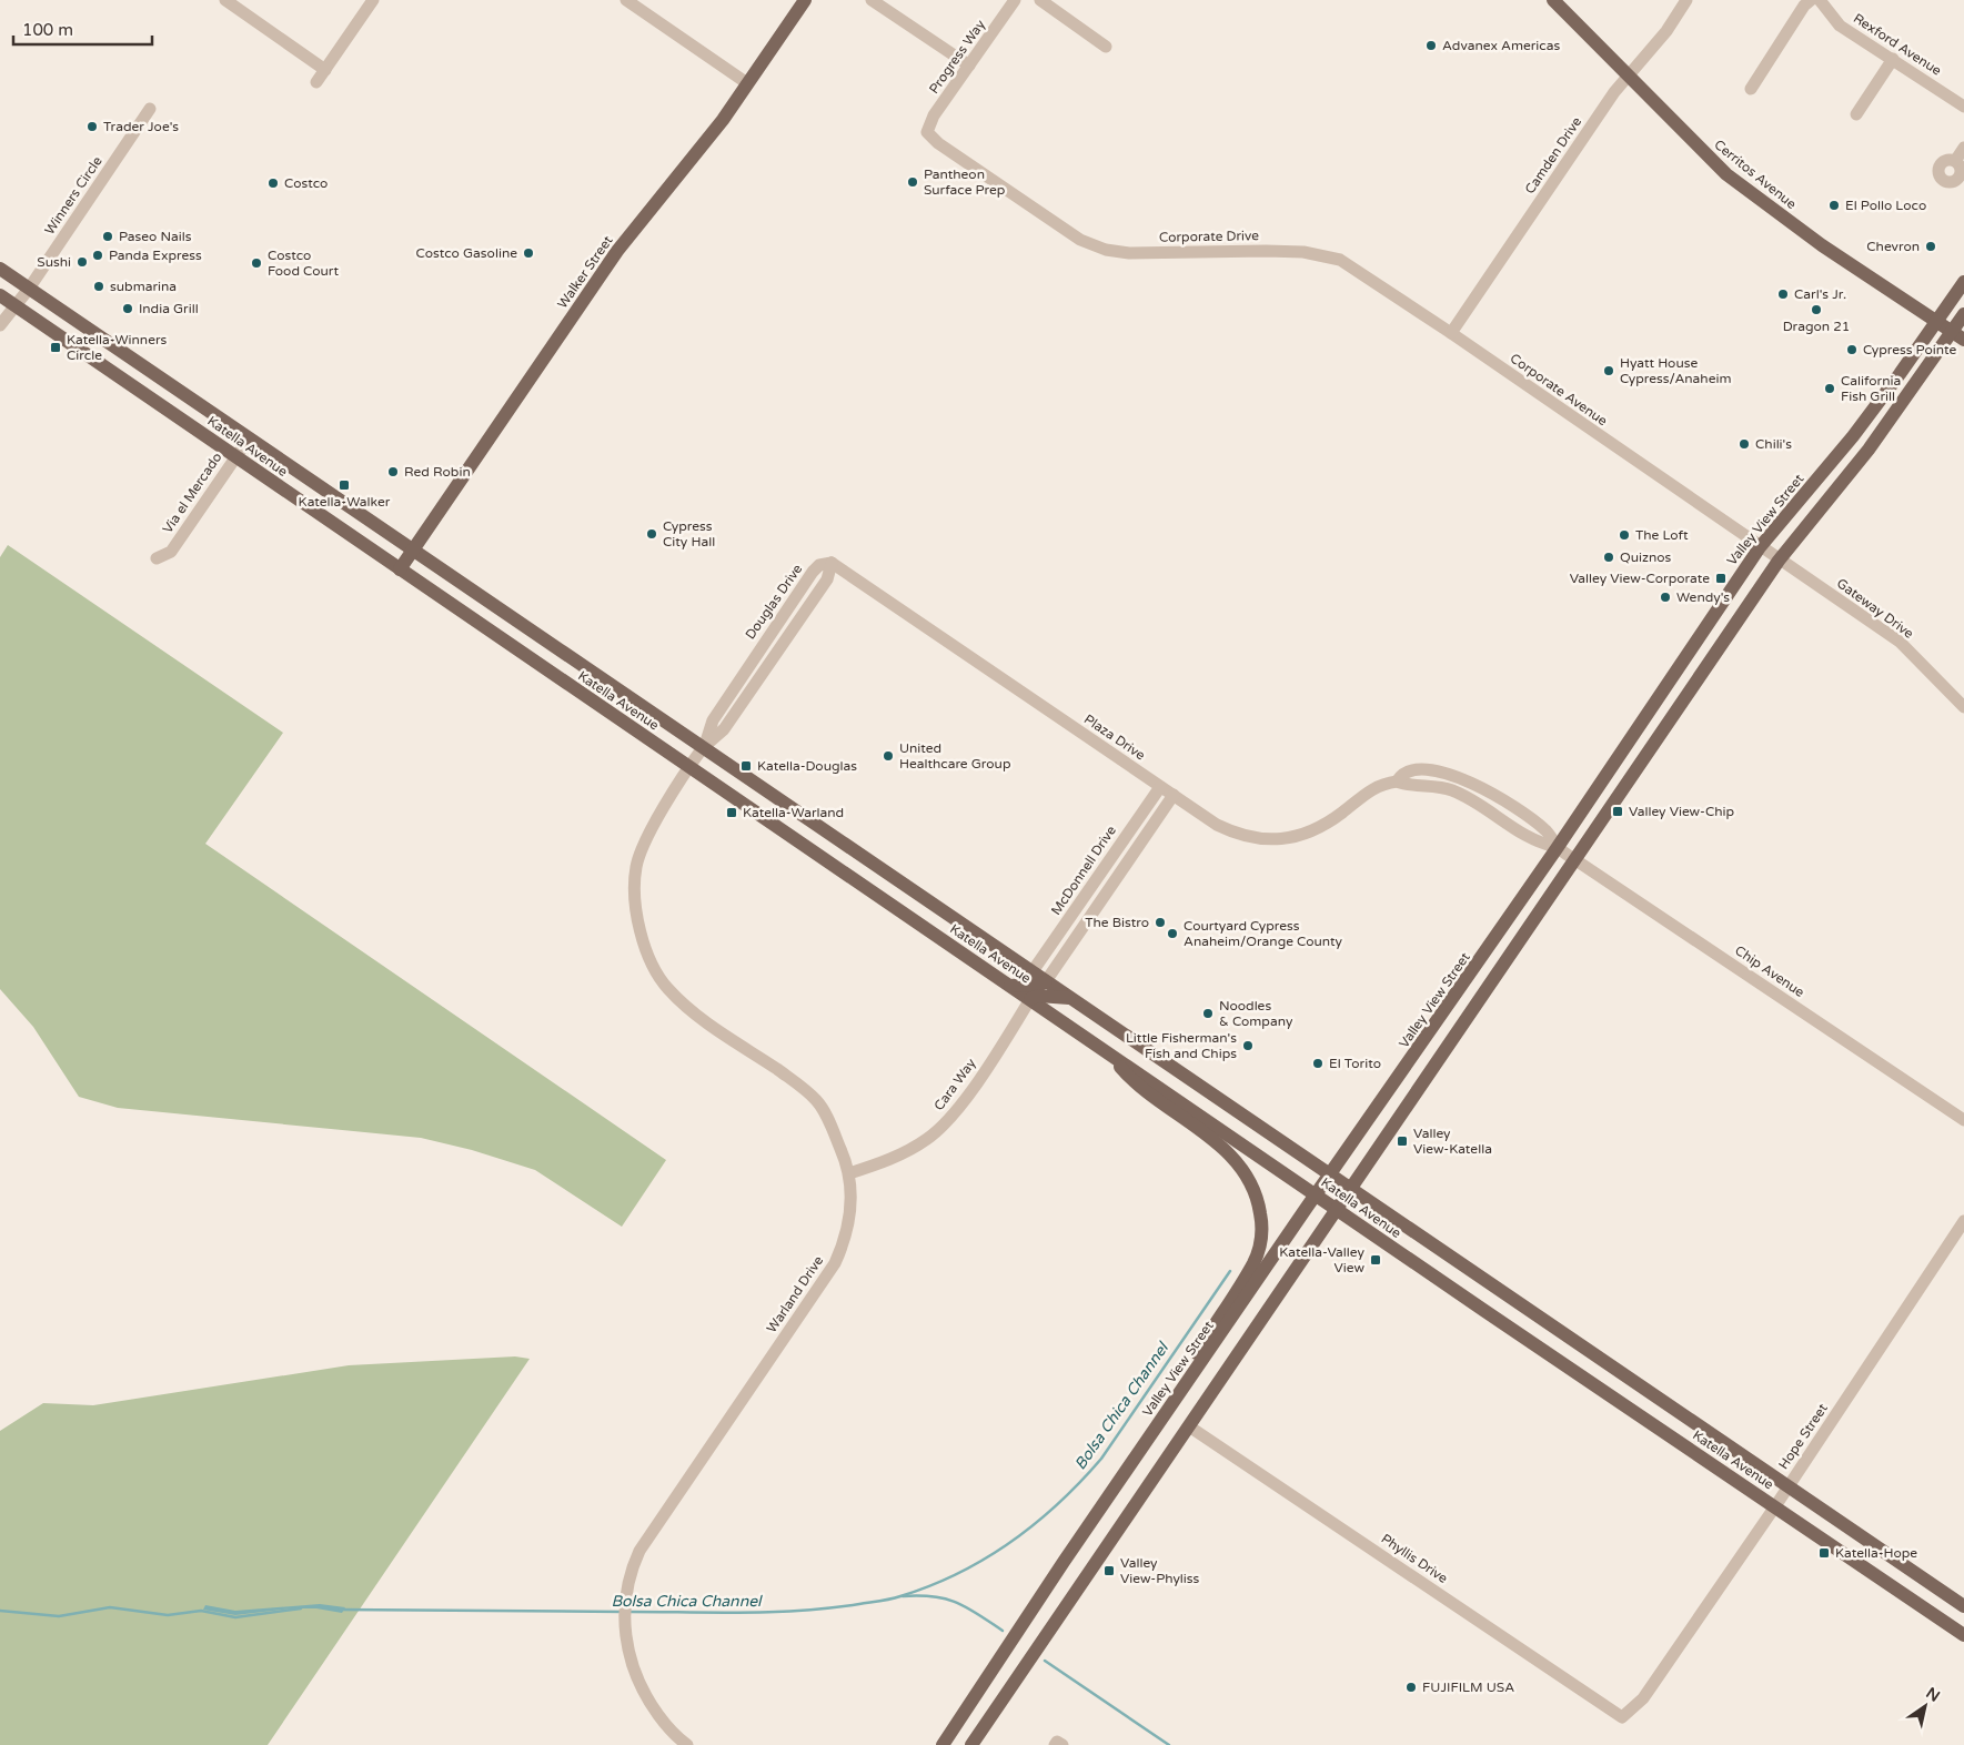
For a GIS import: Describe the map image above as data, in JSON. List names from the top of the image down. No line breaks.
{"streets":{"main road":["Cerritos Avenue","Walker Street","Katella Avenue","Valley View Street"],"street":["Rexford Avenue","Progress Way","Camden Drive","Winners Circle","Corporate Drive","Corporate Avenue","Via el Mercado","Gateway Drive","Plaza Drive","McDonnell Drive","Chip Avenue","Cara Way","Warland Drive","Hope Street","Phyllis Drive"]},"crossings":[["Progress Way","Corporate Drive"],["Camden Drive","Cerritos Avenue"],["Camden Drive","Corporate Avenue"],["Cerritos Avenue","Valley View Street"],["Winners Circle","Katella Avenue"],["Corporate Drive","Corporate Avenue"],["Walker Street","Katella Avenue"],["Corporate Avenue","Valley View Street"],["Corporate Avenue","Gateway Drive"],["Katella Avenue","Via el Mercado"],["Katella Avenue","Valley View Street"],["Katella Avenue","Plaza Drive"],["Katella Avenue","McDonnell Drive"],["Katella Avenue","Cara Way"],["Katella Avenue","Warland Drive"],["Katella Avenue","Hope Street"],["Valley View Street","Gateway Drive"],["Valley View Street","Plaza Drive"],["Valley View Street","Chip Avenue"],["Plaza Drive","McDonnell Drive"],["Plaza Drive","Chip Avenue"],["Cara Way","Warland Drive"],["Hope Street","Phyllis Drive"]],"water":["Bolsa Chica Channel"],"places":{"other":["Advanex Americas","Trader Joe's","Pantheon Surface Prep","Costco","El Pollo Loco","Paseo Nails","Chevron","Costco Gasoline","Panda Express","Sushi","Costco Food Court","submarina","Carl's Jr.","India Grill","Dragon 21","Cypress Pointe","Hyatt House Cypress/Anaheim","California Fish Grill","Chili's","Red Robin","Cypress City Hall","The Loft","Quiznos","Wendy's","United Healthcare Group","The Bistro","Courtyard Cypress Anaheim/Orange County","Noodles & Company","Little Fisherman's Fish and Chips","El Torito","FUJIFILM USA"],"transit":["Katella-Winners Circle","Katella-Walker","Valley View-Corporate","Katella-Douglas","Valley View-Chip","Katella-Warland","Valley View-Katella","Katella-Valley View","Katella-Hope","Valley View-Phyliss"]},"scale_bar":"100 m","north":"top right"}
